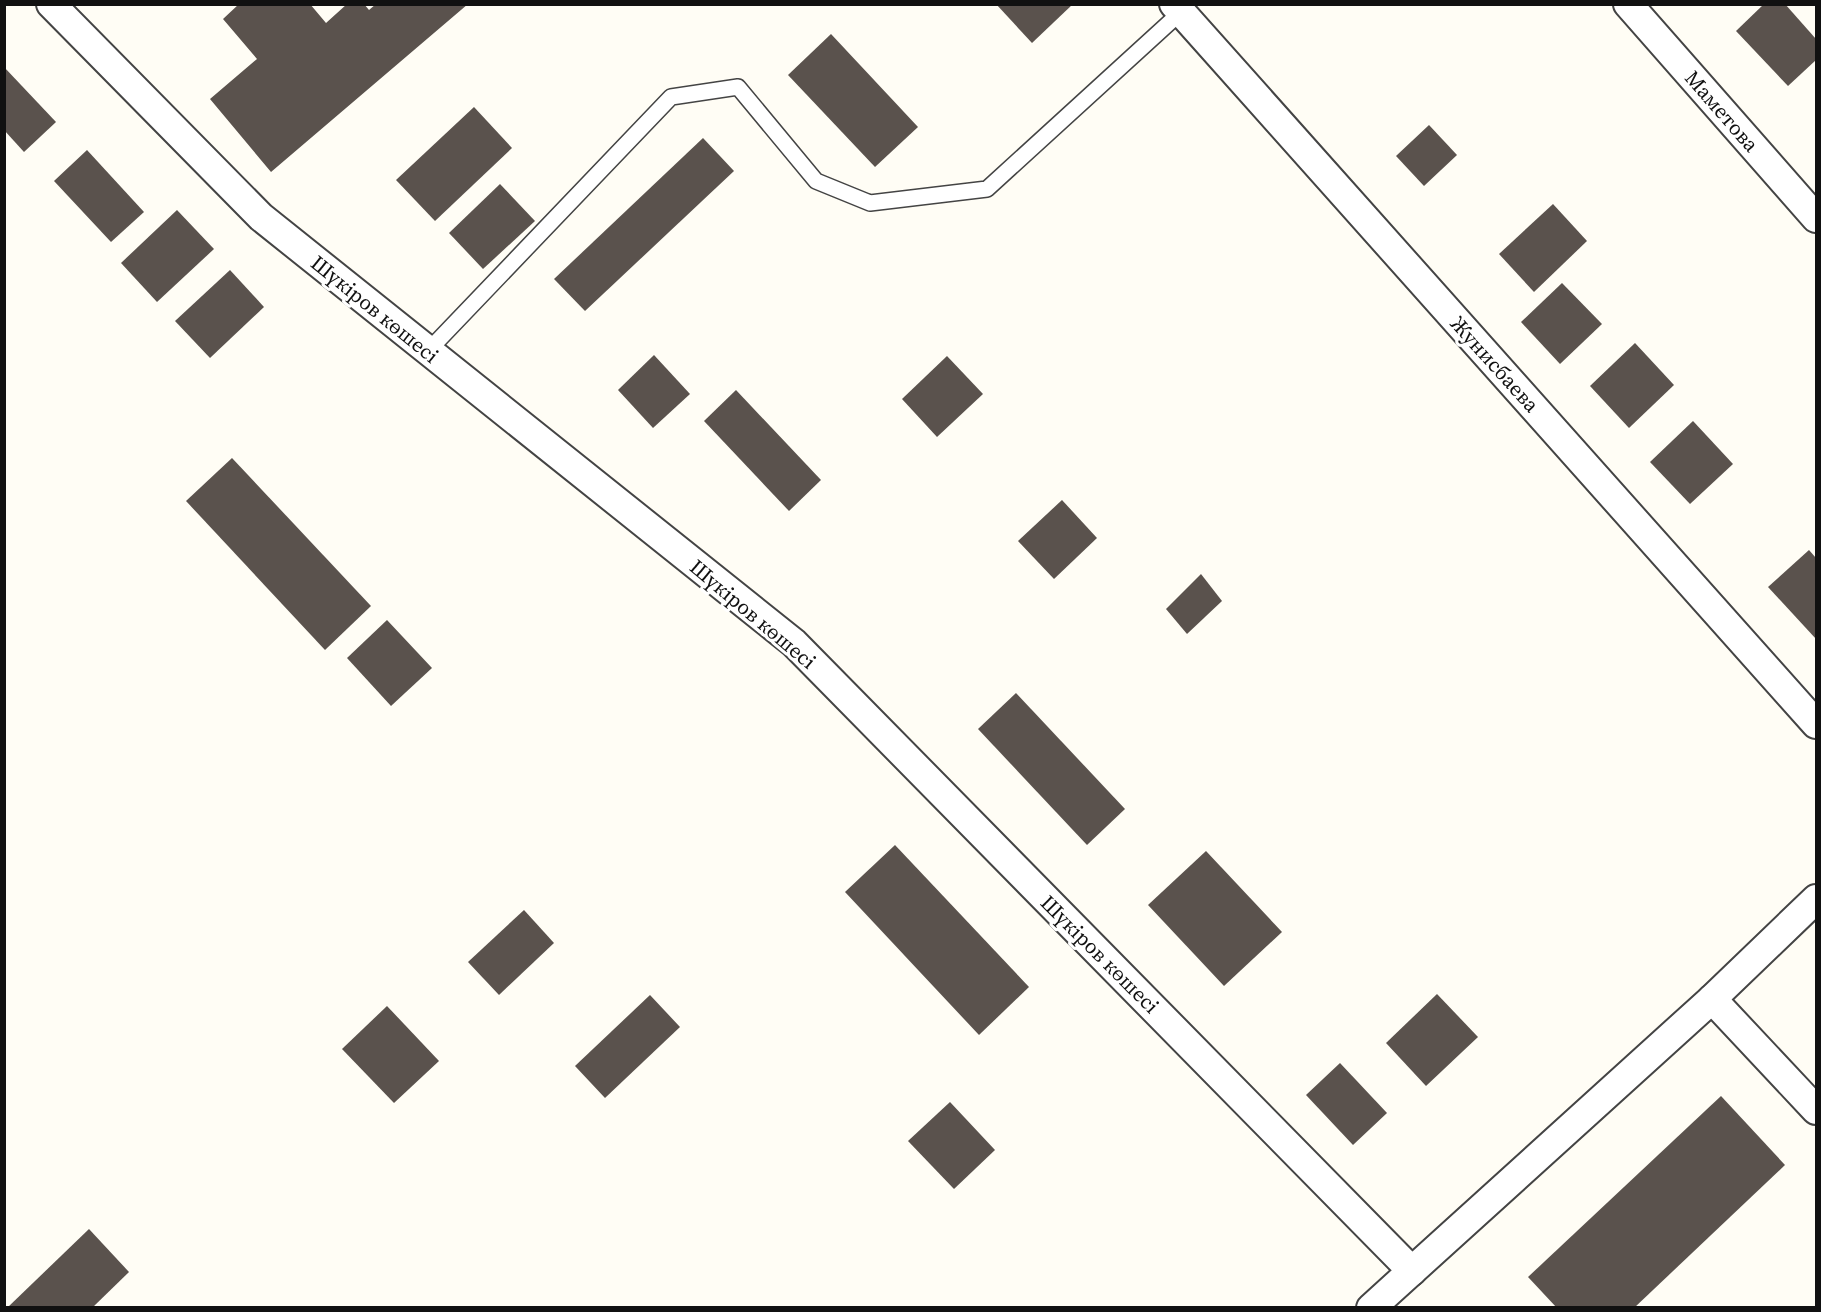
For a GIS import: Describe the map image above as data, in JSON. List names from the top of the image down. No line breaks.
{"streets":{"street":["Маметова","Шүкіров көшесі","Жунисбаева"]}}
